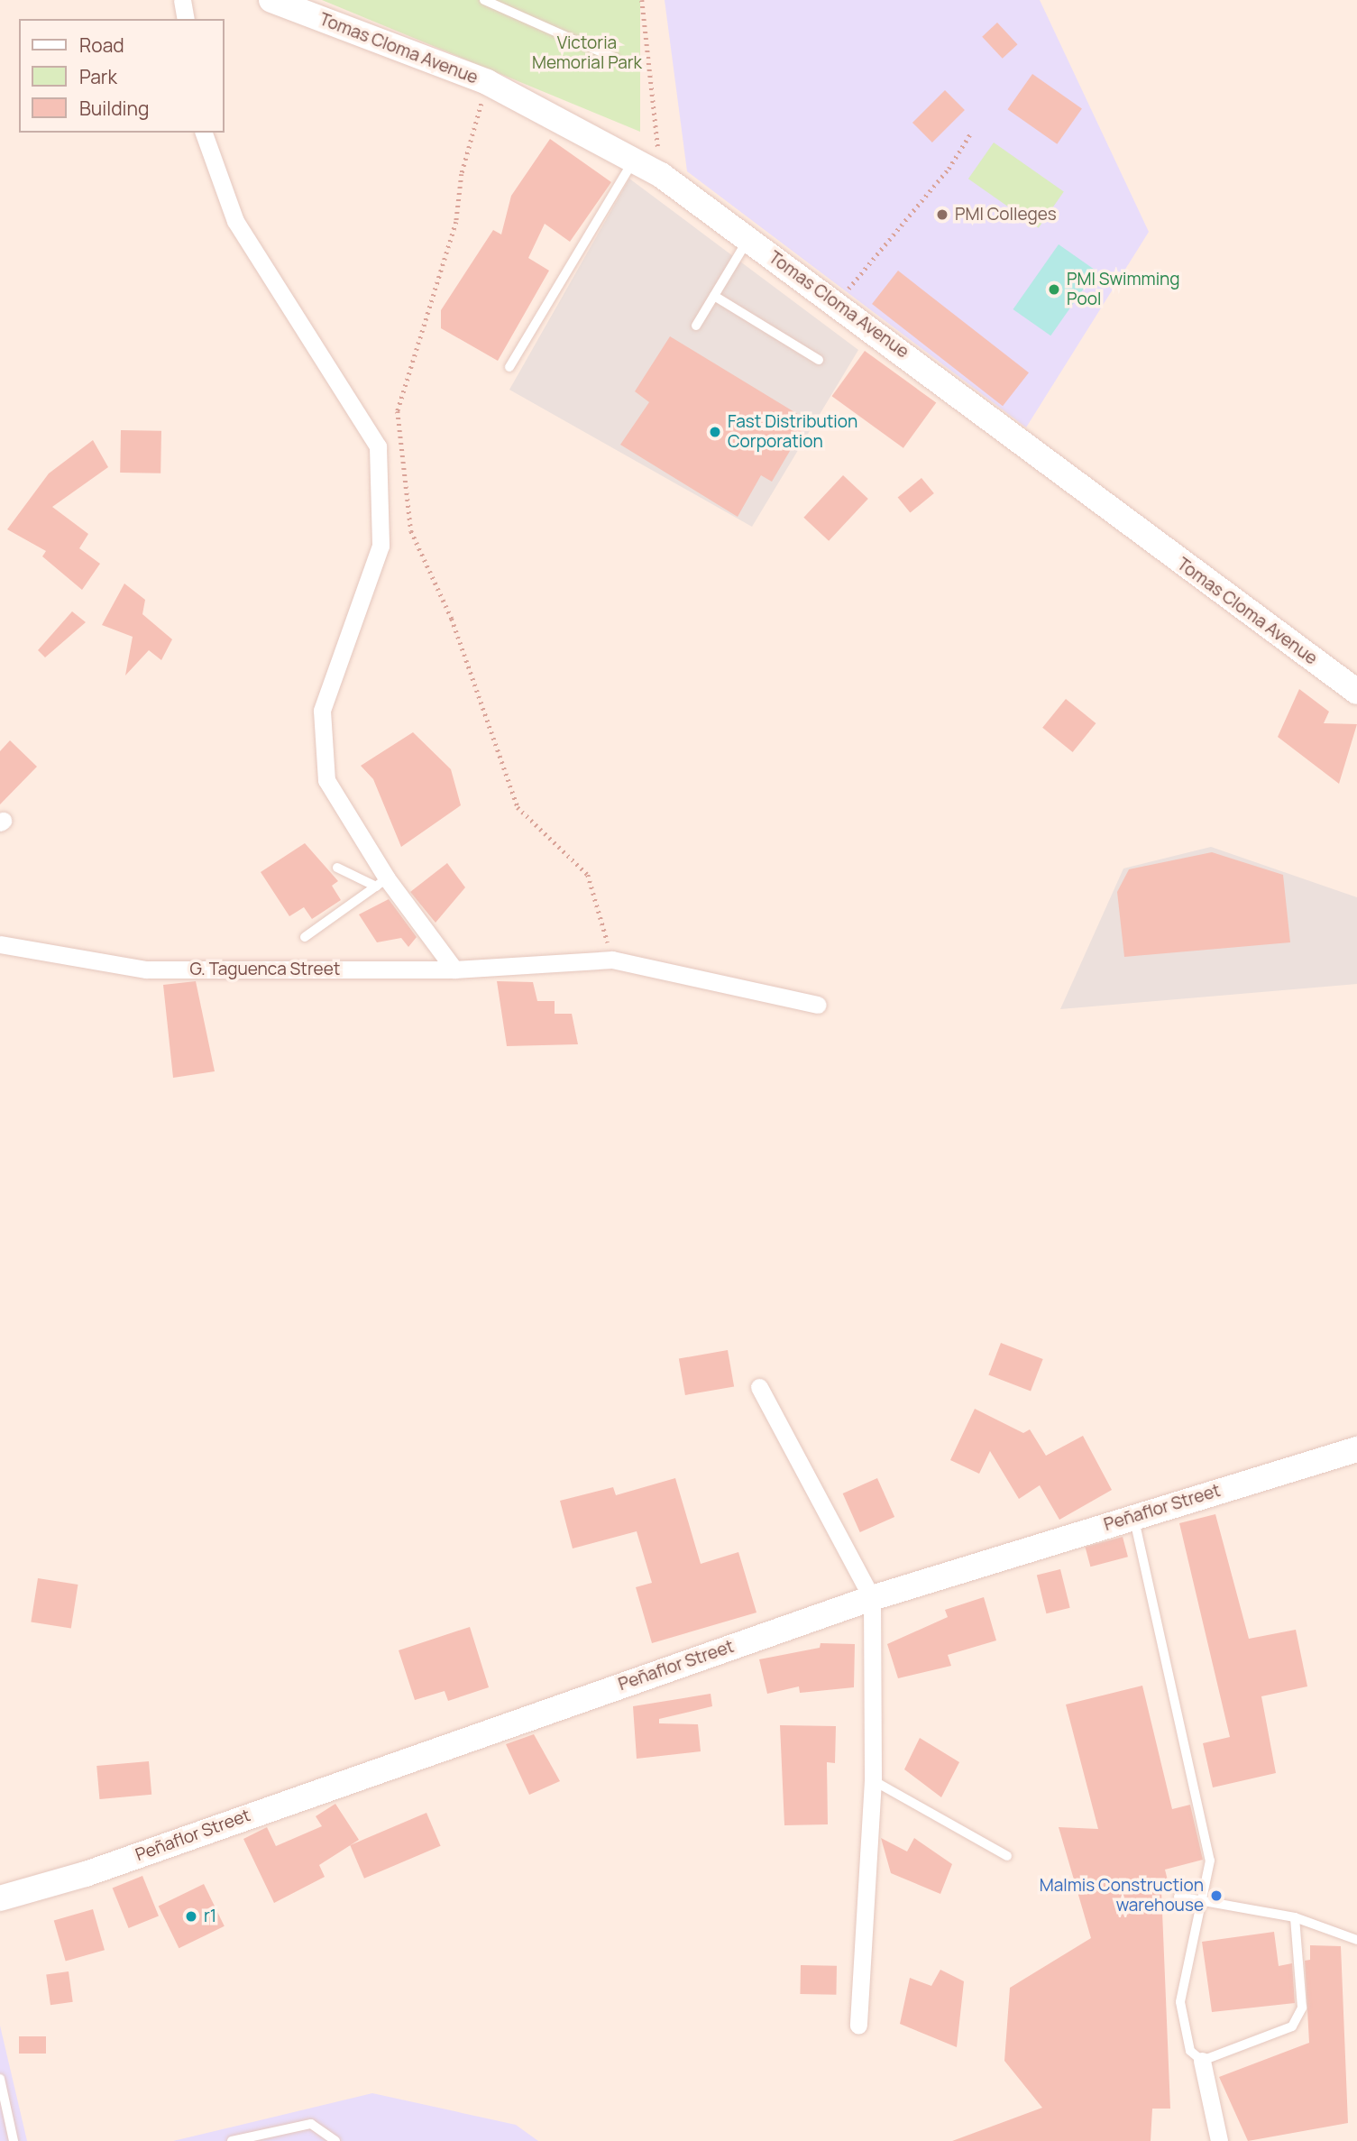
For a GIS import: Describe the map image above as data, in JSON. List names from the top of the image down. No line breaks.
{"streets":{"main road":["Tomas Cloma Avenue","Peñaflor Street"],"street":["G. Taguenca Street"]},"parks":["Victoria Memorial Park"],"places":["PMI Colleges","PMI Swimming Pool","Fast Distribution Corporation","Malmis Construction warehouse","r1"],"legend":["Road","Park","Building"]}
